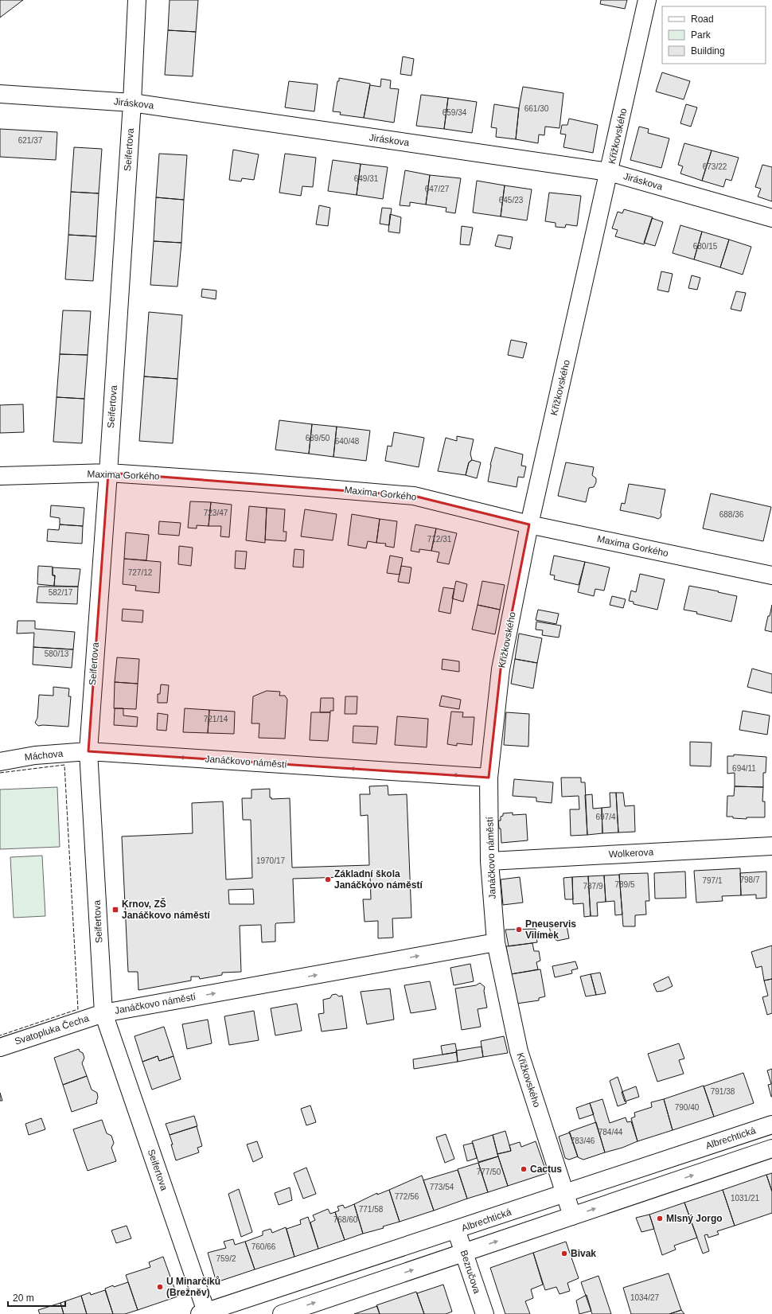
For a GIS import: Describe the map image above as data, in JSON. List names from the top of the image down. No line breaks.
{"streets":{"street":["Jiráskova","Křižkovského","Seifertova","Maxima Gorkého","Máchova","Janáčkovo náměstí","Wolkerova","Svatopluka Čecha","Albrechtická","Bezručova"]},"crossings":[["Jiráskova","Křižkovského"],["Jiráskova","Seifertova"],["Křižkovského","Maxima Gorkého"],["Křižkovského","Janáčkovo náměstí"],["Křižkovského","Albrechtická"],["Seifertova","Maxima Gorkého"],["Seifertova","Máchova"],["Seifertova","Janáčkovo náměstí"],["Seifertova","Svatopluka Čecha"],["Seifertova","Albrechtická"],["Máchova","Janáčkovo náměstí"],["Janáčkovo náměstí","Wolkerova"],["Janáčkovo náměstí","Svatopluka Čecha"],["Albrechtická","Bezručova"]],"places":{"other":["Základní škola Janáčkovo náměstí","Pneuservis Vilímek","Cactus","Mlsný Jorgo","Bivak","U Minarčíků (Brežněv)"],"transit":["Krnov, ZŠ Janáčkovo náměstí"]},"house_numbers":["661/30","659/34","621/37","673/22","649/31","647/27","645/23","680/15","639/50","640/48","723/47","688/36","712/31","727/12","582/17","580/13","721/14","694/11","697/4","1970/17","798/7","797/1","789/5","787/9","791/38","790/40","784/44","783/46","777/50","773/54","772/56","1031/21","771/58","768/60","760/66","759/2","1034/27"],"legend":["Road","Park","Building"],"scale_bar":"20 m"}
